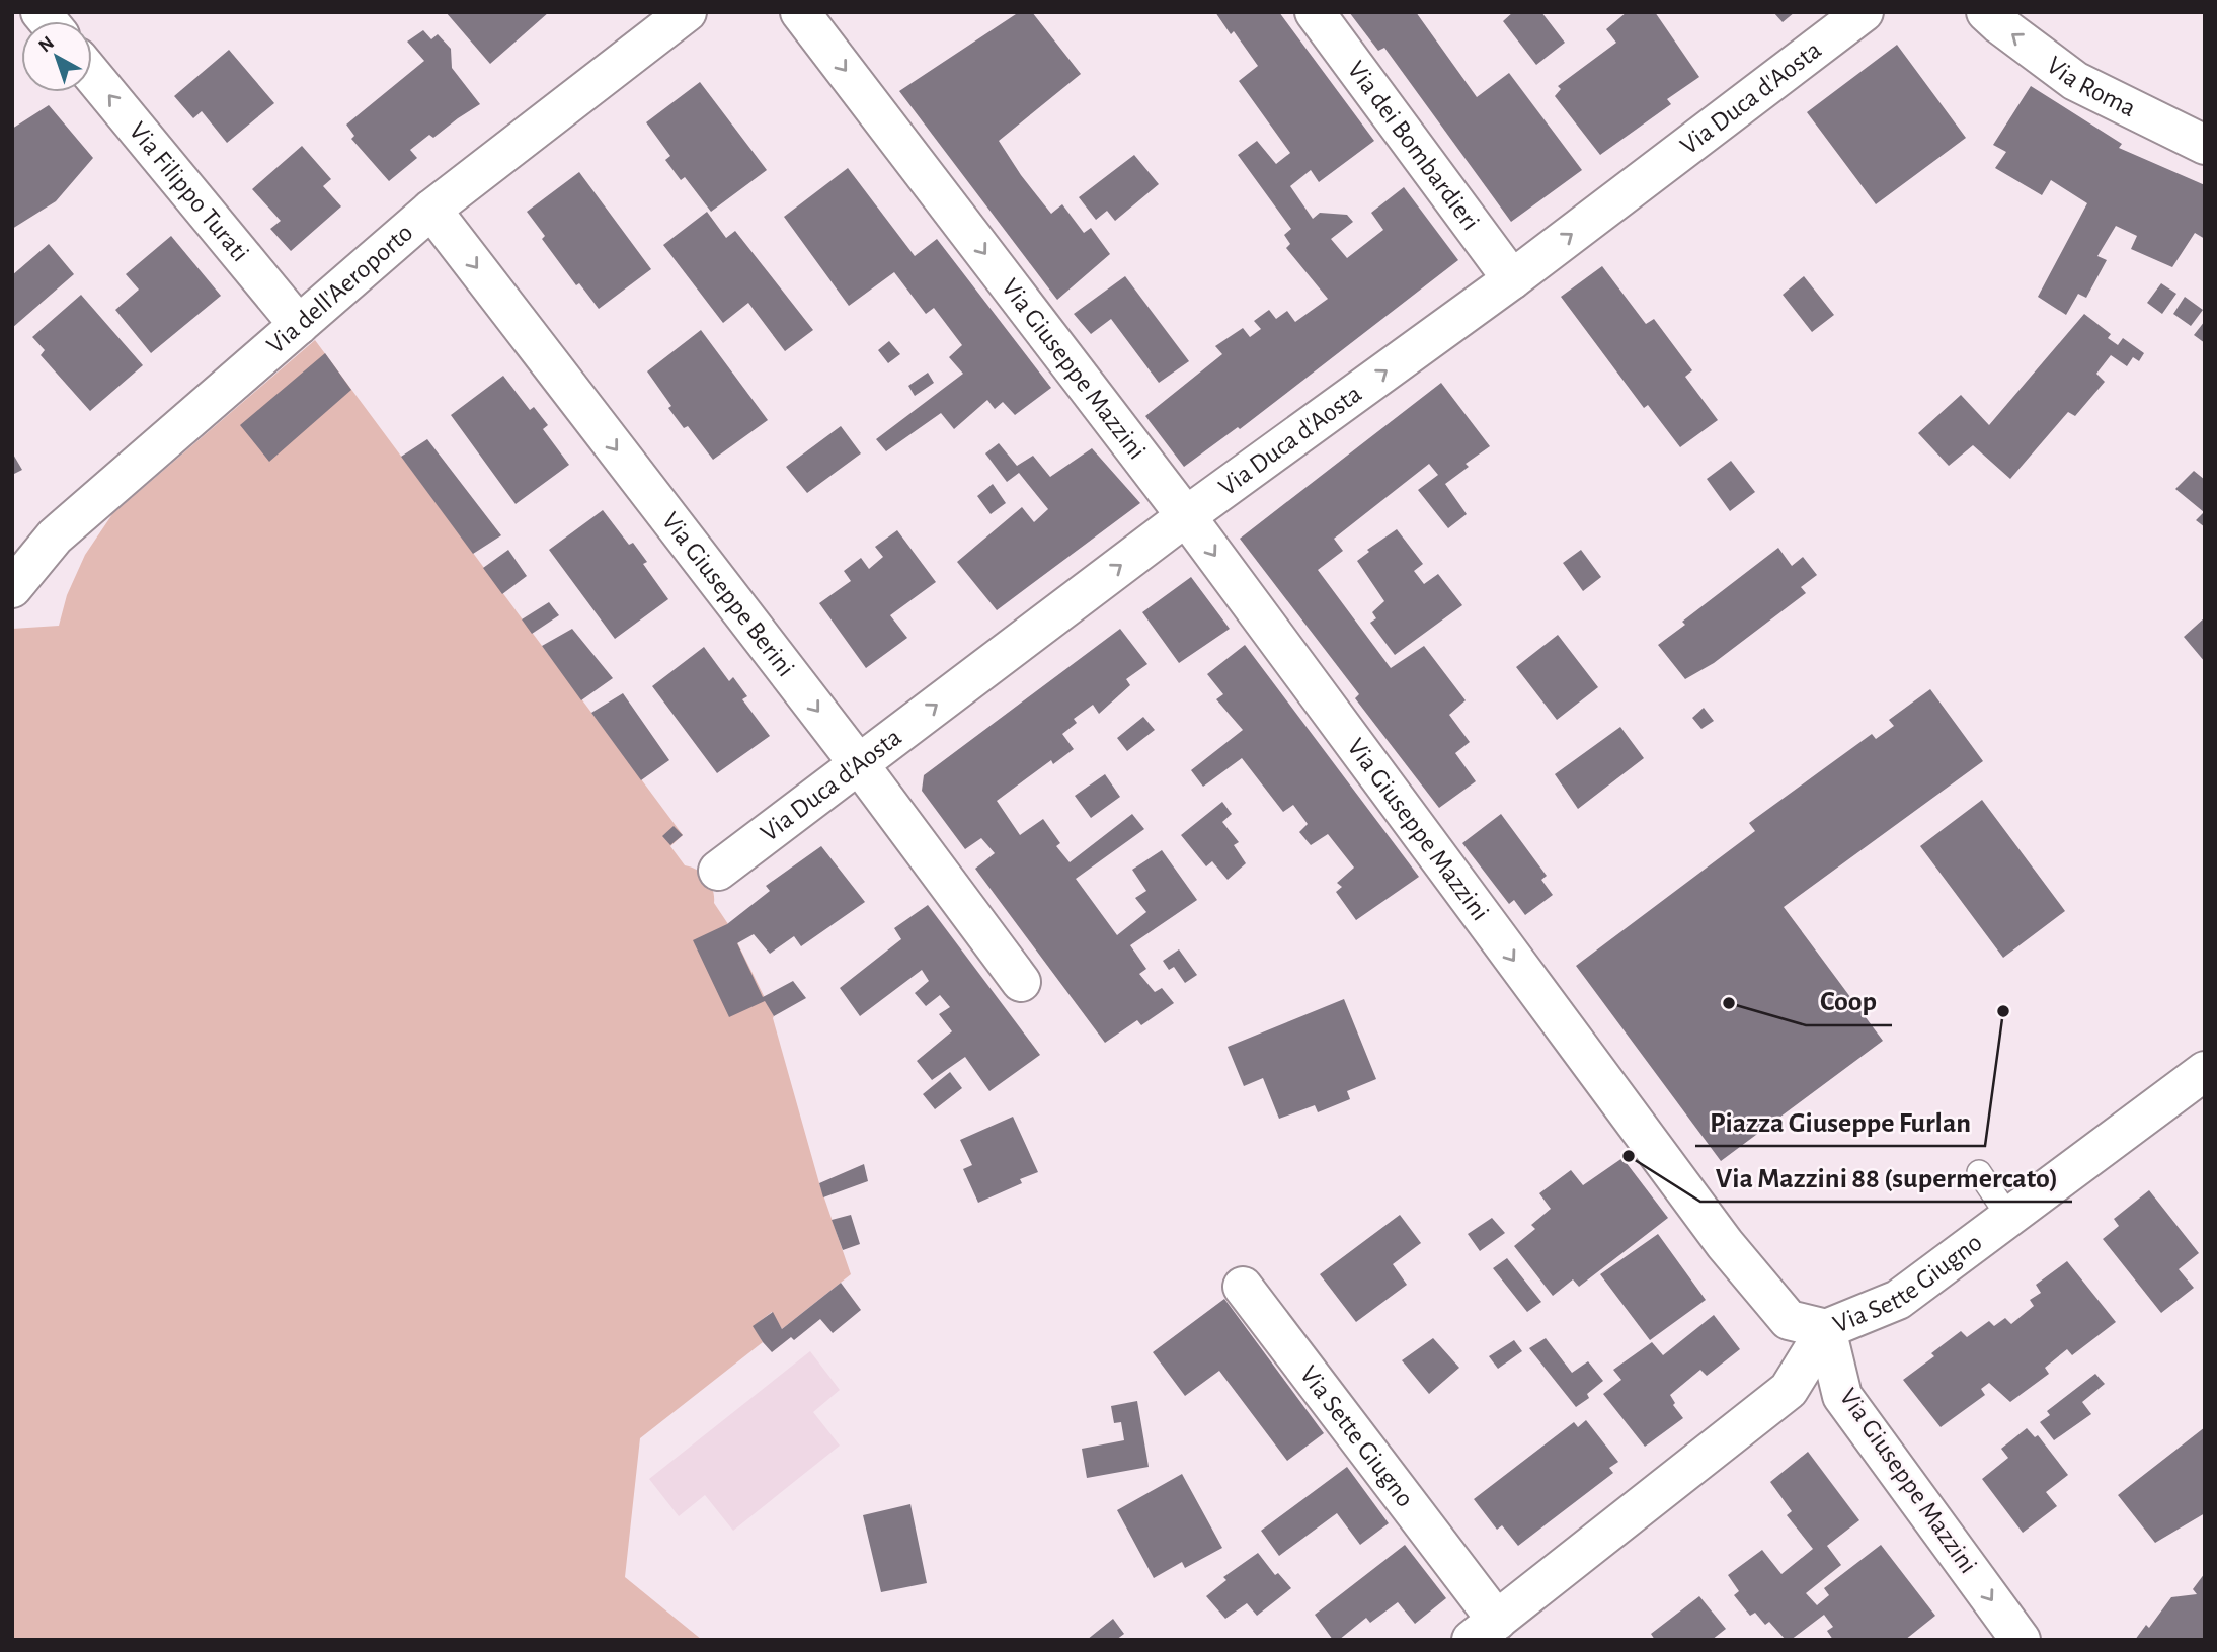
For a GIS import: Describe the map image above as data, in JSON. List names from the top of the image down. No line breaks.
{"streets":{"street":["Via Roma","Via Duca d'Aosta","Via dei Bombardieri","Via Filippo Turati","Via dell'Aeroporto","Via Giuseppe Mazzini","Via Giuseppe Berini","Via Sette Giugno"]},"crossings":[["Via Duca d'Aosta","Via dei Bombardieri"],["Via Duca d'Aosta","Via Giuseppe Mazzini"],["Via Duca d'Aosta","Via Giuseppe Berini"],["Via Filippo Turati","Via dell'Aeroporto"],["Via dell'Aeroporto","Via Giuseppe Berini"],["Via Giuseppe Mazzini","Via Sette Giugno"]],"one_way":["Via Roma","Via Duca d'Aosta","Via Filippo Turati","Via Giuseppe Mazzini","Via Giuseppe Berini"],"places":["Coop","Piazza Giuseppe Furlan","Via Mazzini 88 (supermercato)"],"north":"top left"}
